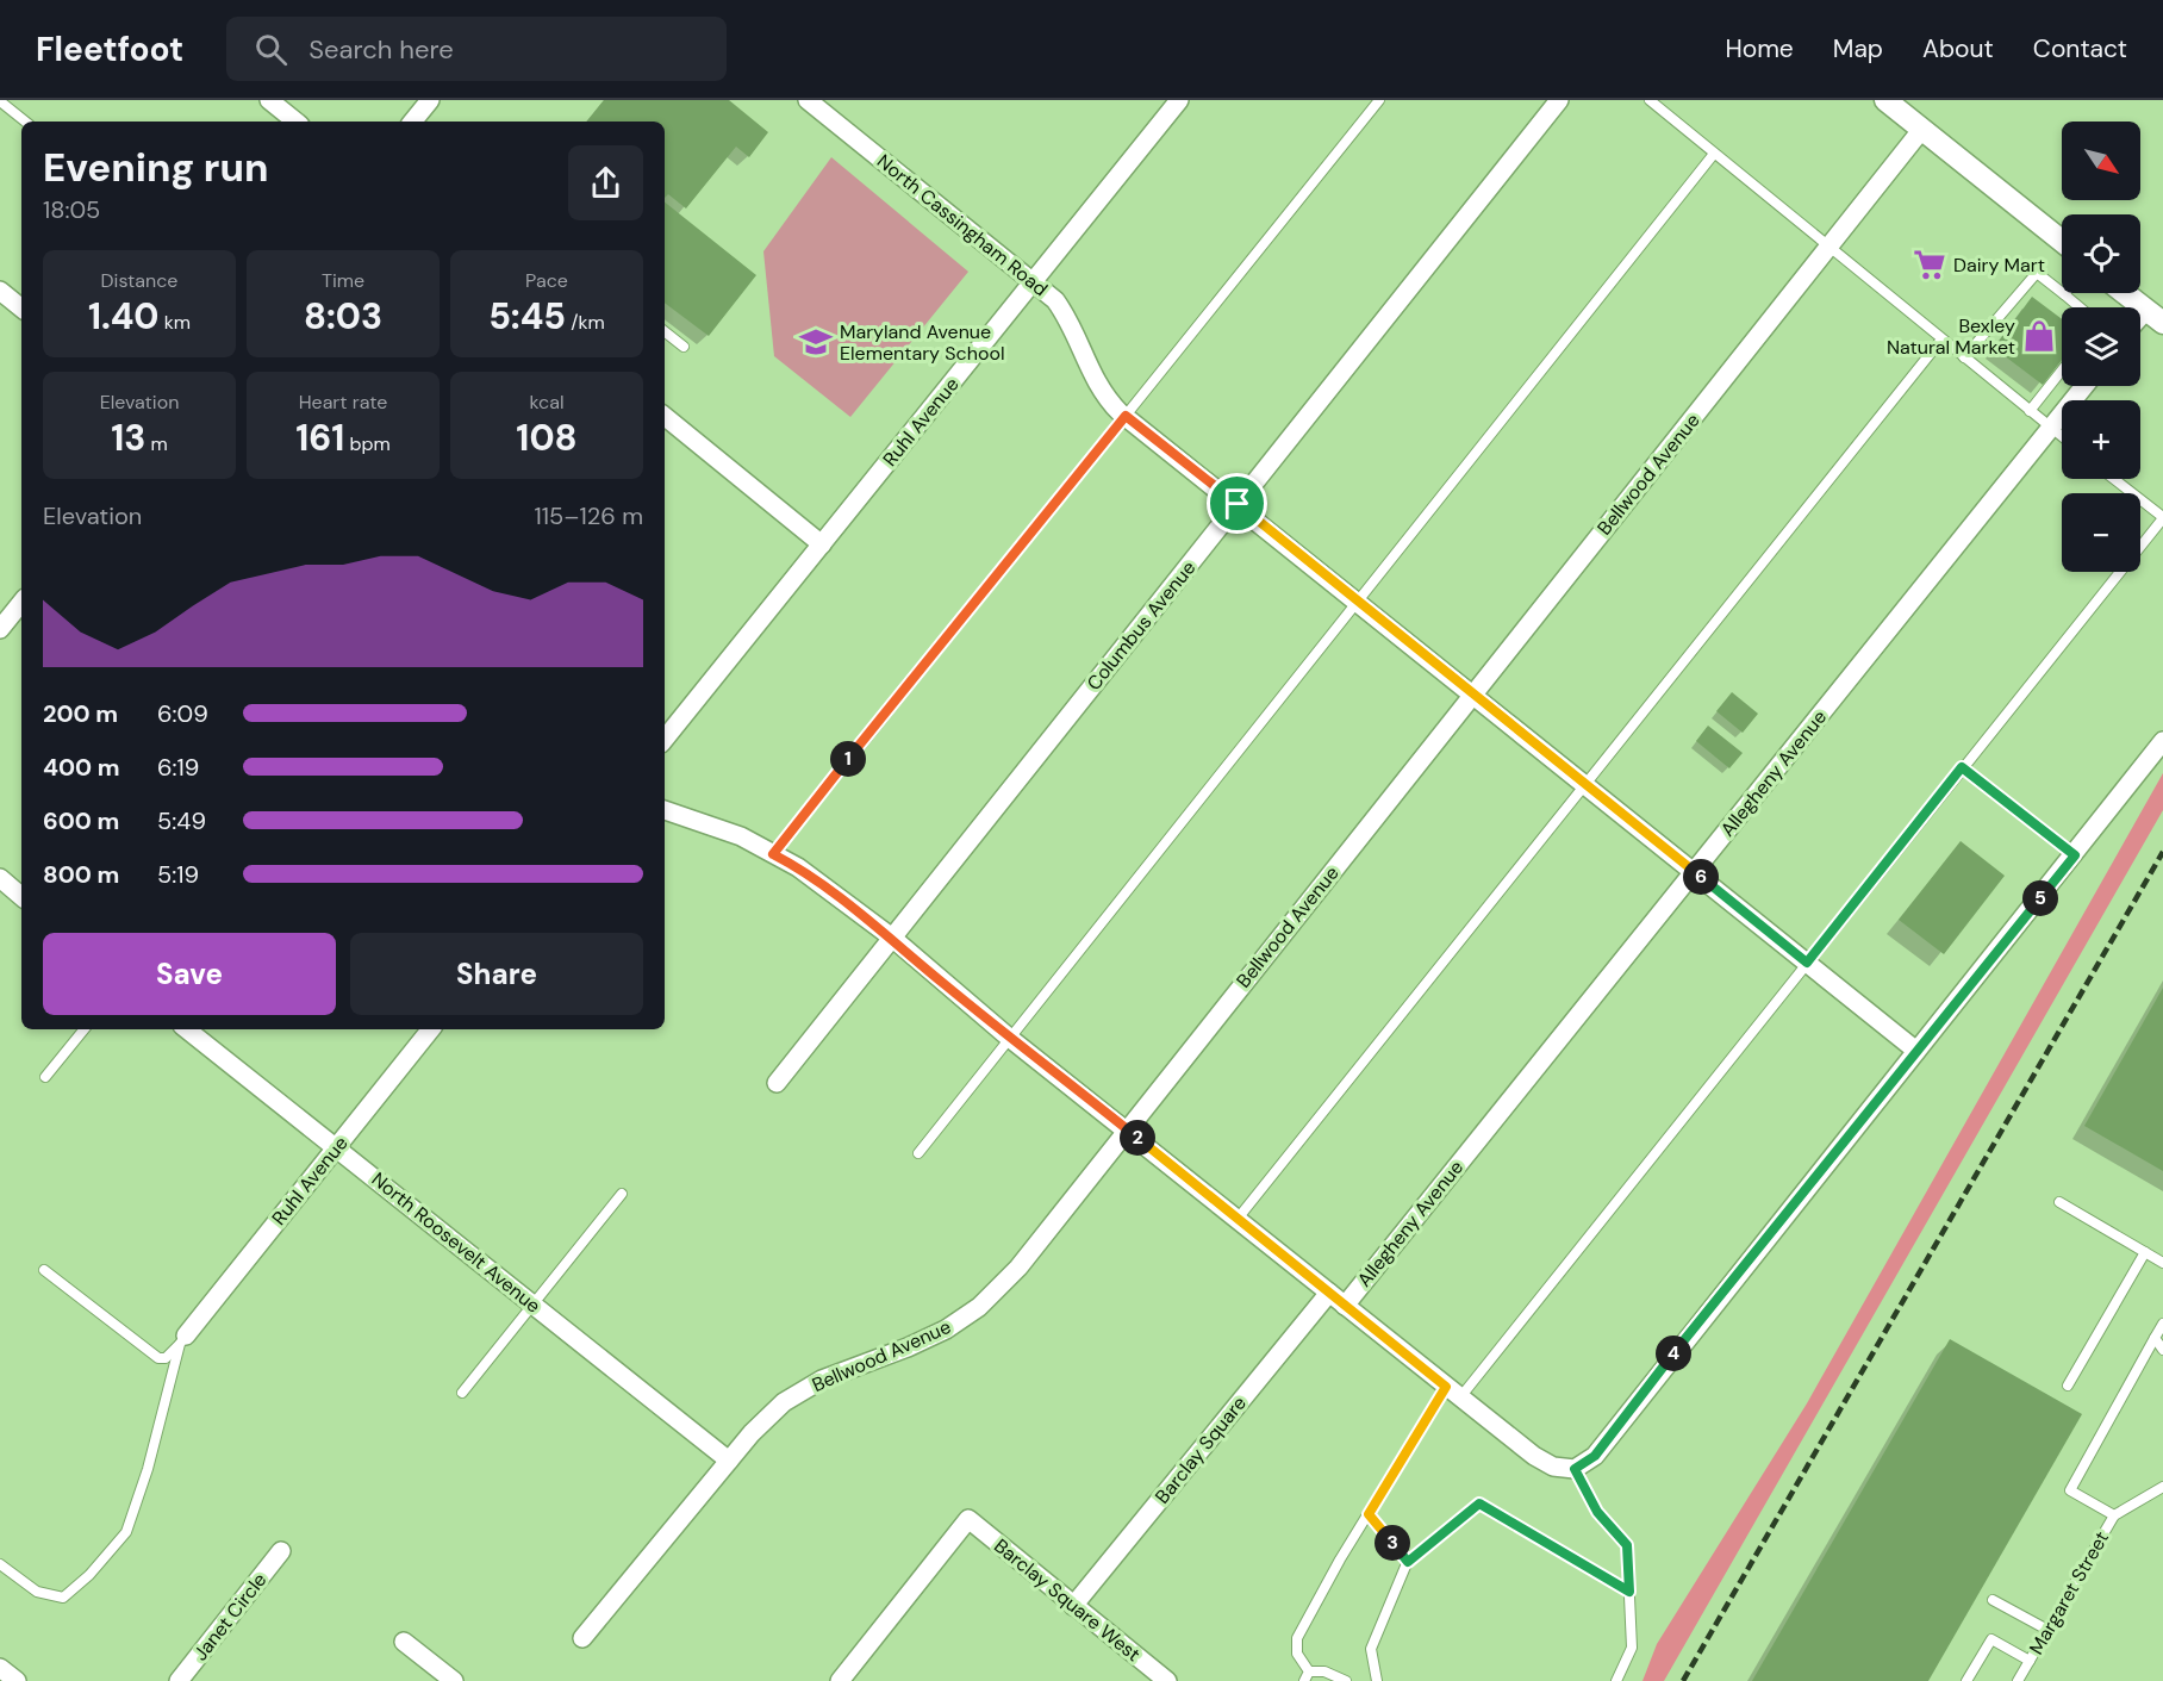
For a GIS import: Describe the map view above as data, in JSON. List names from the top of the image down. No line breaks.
{"streets":{"street":["North Cassingham Road","Ruhl Avenue","Bellwood Avenue","Columbus Avenue","Allegheny Avenue","North Roosevelt Avenue","Barclay Square","Barclay Square West","Janet Circle"],"lane":["Margaret Street"]},"crossings":[["North Cassingham Road","Ruhl Avenue"],["North Cassingham Road","Bellwood Avenue"],["North Cassingham Road","Columbus Avenue"],["North Cassingham Road","Allegheny Avenue"],["Ruhl Avenue","North Roosevelt Avenue"],["Bellwood Avenue","North Roosevelt Avenue"],["Barclay Square","Barclay Square West"]],"places":{"supermarket":["Dairy Mart"],"shop":["Bexley Natural Market"],"school or university":["Maryland Avenue Elementary School"]},"north":"bottom right","page":{"header":"Fleetfoot","search":"Search here","nav":["Home","Map","About","Contact"],"map_buttons":["+","−"],"heading":["Evening run","18:05"],"stats":[["Distance","1.40 km"],["Time","8:03"],["Pace","5:45 /km"],["Elevation","13 m"],["Heart rate","161 bpm"],["kcal","108"]],"chart":["Elevation","115–126 m"],"list":[{"name":"200 m","note":"6:09"},{"name":"400 m","note":"6:19"},{"name":"600 m","note":"5:49"},{"name":"800 m","note":"5:19"}],"pins":["1","6","5","2","4","3"],"buttons":["Save","Share"]}}
